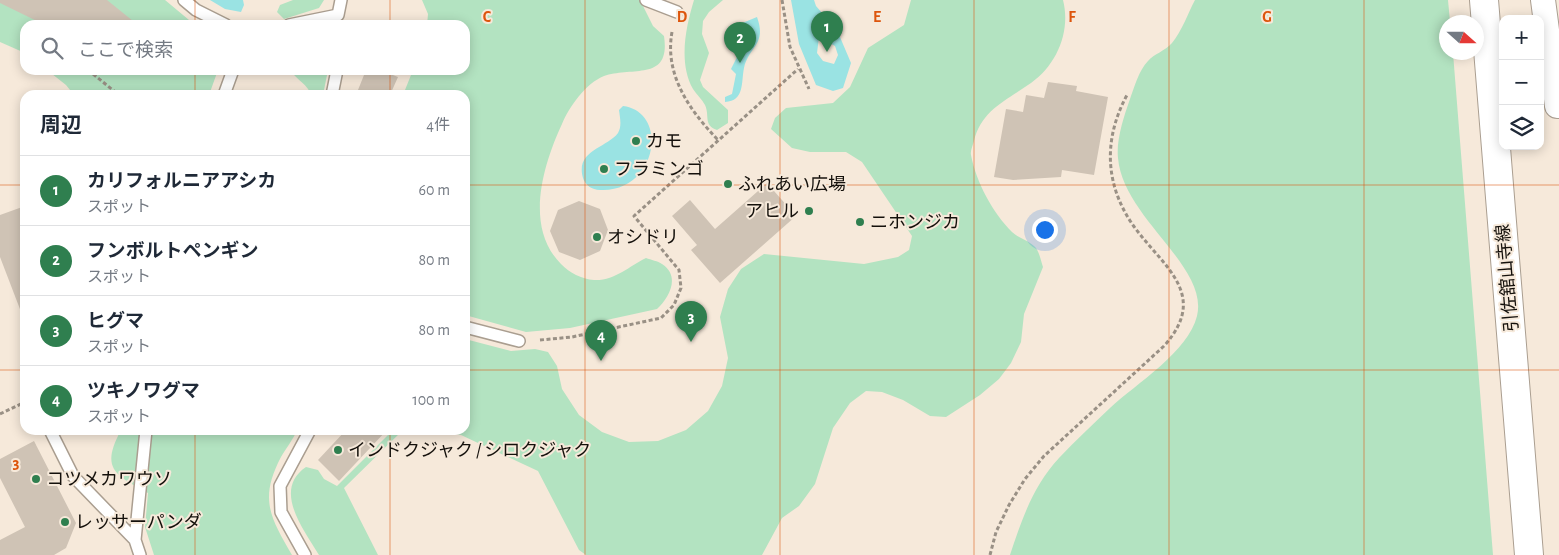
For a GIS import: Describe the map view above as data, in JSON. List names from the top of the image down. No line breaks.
{"streets":{"main road":["引佐舘山寺線"]},"places":["カモ","フラミンゴ","ふれあい広場","アヒル","ニホンジカ","オシドリ","インドクジャク / シロクジャク","コツメカワウソ","レッサーパンダ"],"north":"right","page":{"pins":["1","2","3","4"],"map_buttons":["+","−"],"search":"ここで検索","heading":["周辺","4件"],"list":[{"mark":"1","name":"カリフォルニアアシカ","note":"スポット","value":"60 m"},{"mark":"2","name":"フンボルトペンギン","note":"スポット","value":"80 m"},{"mark":"3","name":"ヒグマ","note":"スポット","value":"80 m"},{"mark":"4","name":"ツキノワグマ","note":"スポット","value":"100 m"}]},"grid":{"columns":["C","D","E","F","G"],"rows":["3"]}}
